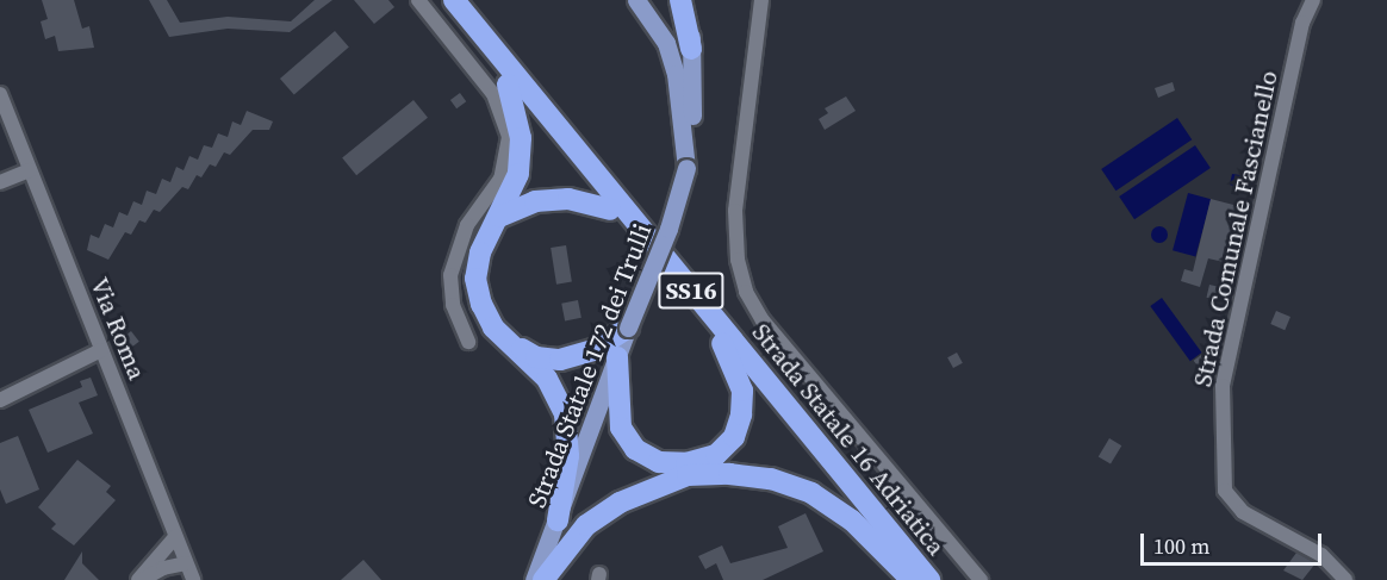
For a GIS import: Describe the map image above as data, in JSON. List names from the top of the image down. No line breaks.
{"streets":{"highway":["SS16","Strada Statale 16 Adriatica"],"main road":["Strada Statale 172 dei Trulli"],"street":["Strada Comunale Fascianello","Via Roma"]},"scale_bar":"100 m"}
